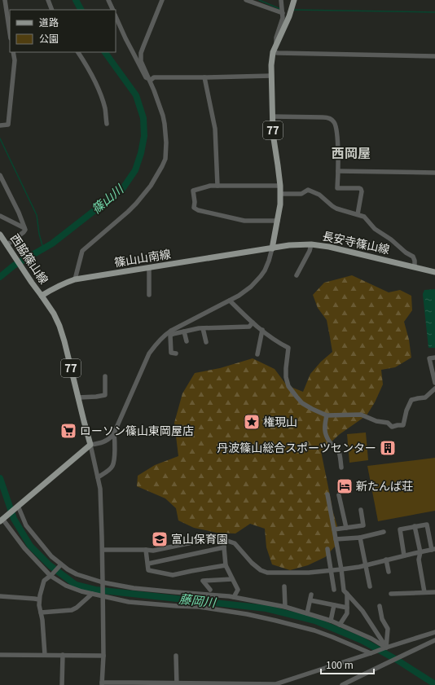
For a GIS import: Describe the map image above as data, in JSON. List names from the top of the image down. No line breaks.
{"streets":{"main road":["77","長安寺篠山線","篠山山南線","西脇篠山線"]},"crossings":[["77","長安寺篠山線"],["77","篠山山南線"],["77","西脇篠山線"],["長安寺篠山線","篠山山南線"],["篠山山南線","西脇篠山線"]],"districts":["西岡屋"],"water":["篠山川","藤岡川"],"places":{"place":["権現山"],"supermarket":["ローソン篠山東岡屋店"],"building":["丹波篠山総合スポーツセンター"],"hotel":["新たんば荘"],"school or university":["富山保育園"]},"legend":["道路","公園"],"scale_bar":"100 m"}
